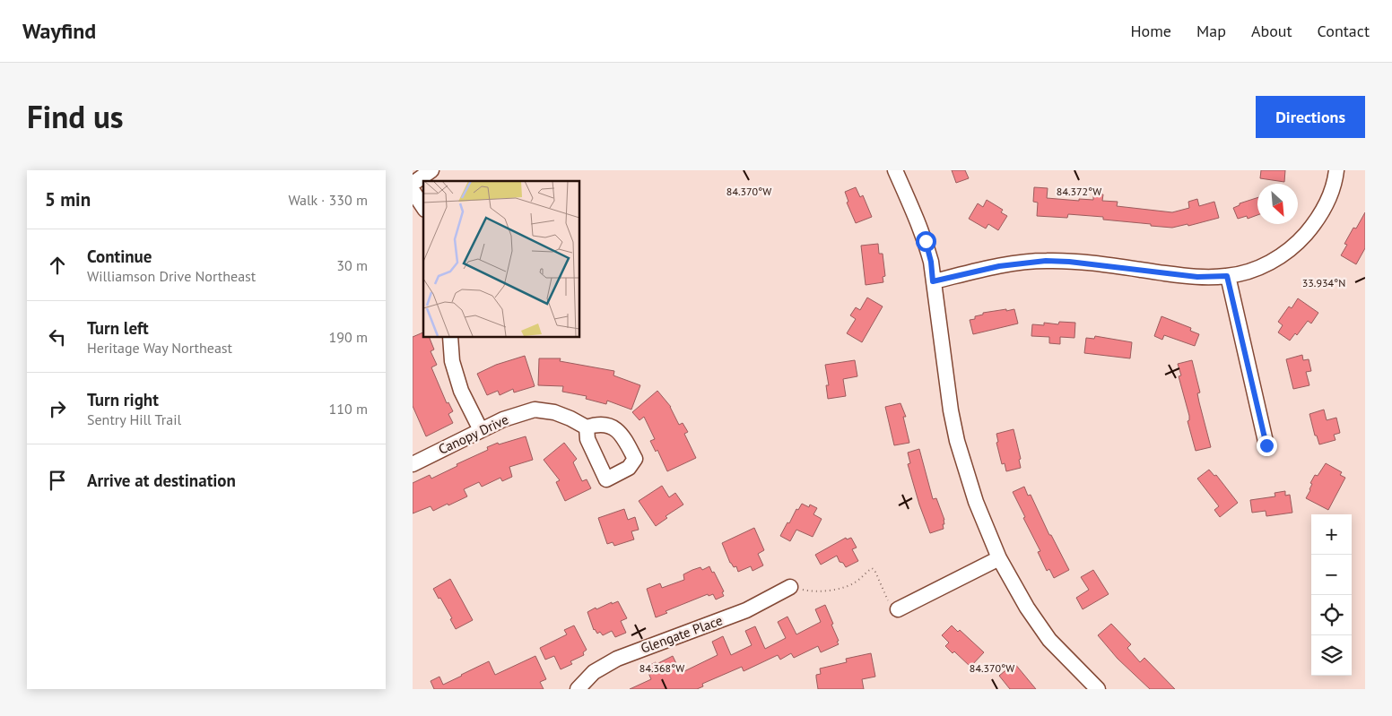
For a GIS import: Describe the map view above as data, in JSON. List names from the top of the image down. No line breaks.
{"streets":{"street":["Canopy Drive","Glengate Place"]},"north":"bottom right","page":{"header":"Wayfind","nav":["Home","Map","About","Contact"],"title":"Find us","buttons":"Directions","heading":["5 min","Walk · 330 m"],"list":[["Continue","Williamson Drive Northeast","30 m"],["Turn left","Heritage Way Northeast","190 m"],["Turn right","Sentry Hill Trail","110 m"],"Arrive at destination"],"map_buttons":["+","−"]},"coordinates":["84.370°W","84.372°W","33.934°N","84.368°W"]}
